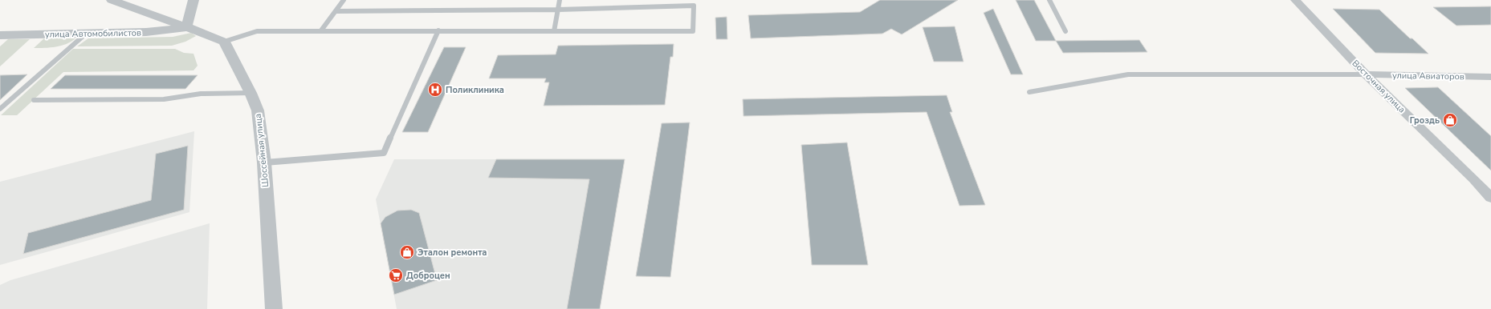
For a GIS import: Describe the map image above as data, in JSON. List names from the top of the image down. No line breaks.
{"streets":{"street":["улица Автомобилистов","улица Авиаторов","Восточная улица","Шоссейная улица"]},"crossings":[["улица Авиаторов","Восточная улица"]],"places":{"hospital":["Поликлиника"],"shop":["Гроздь","Эталон ремонта"],"supermarket":["Доброцен"]}}
